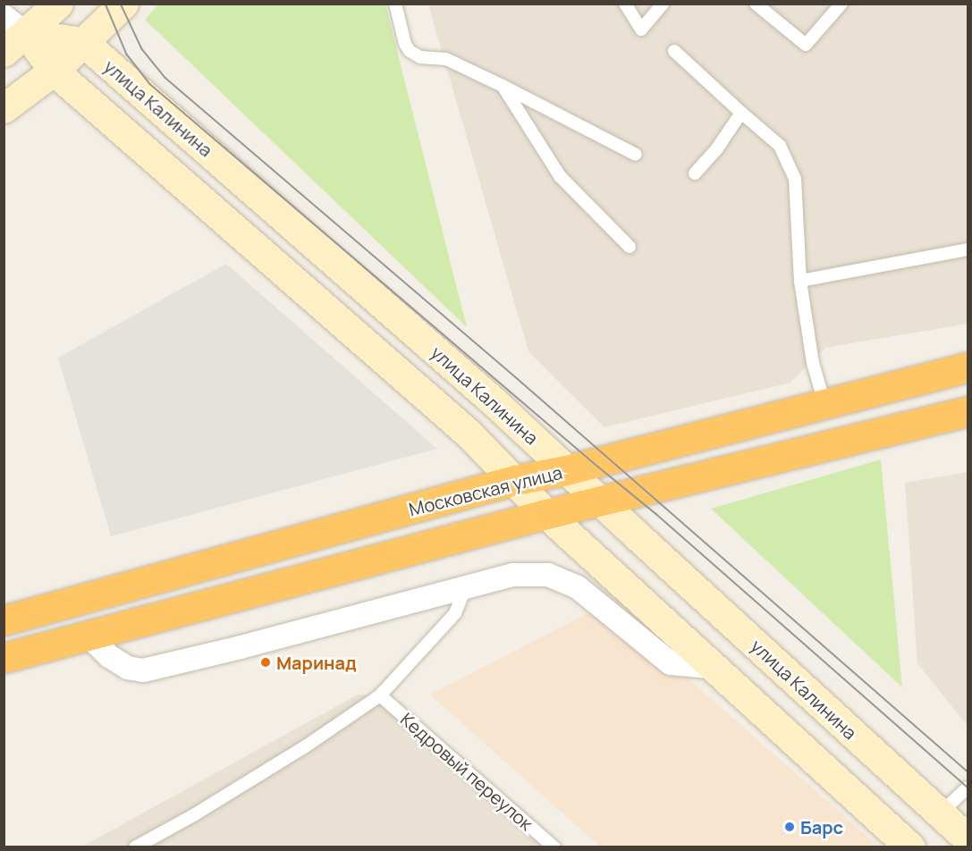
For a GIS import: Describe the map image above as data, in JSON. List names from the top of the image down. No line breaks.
{"streets":{"highway":["Московская улица"],"street":["улица Калинина"],"lane":["Кедровый переулок"]},"crossings":[["улица Калинина","Московская улица"]],"places":["Маринад","Барс"]}
